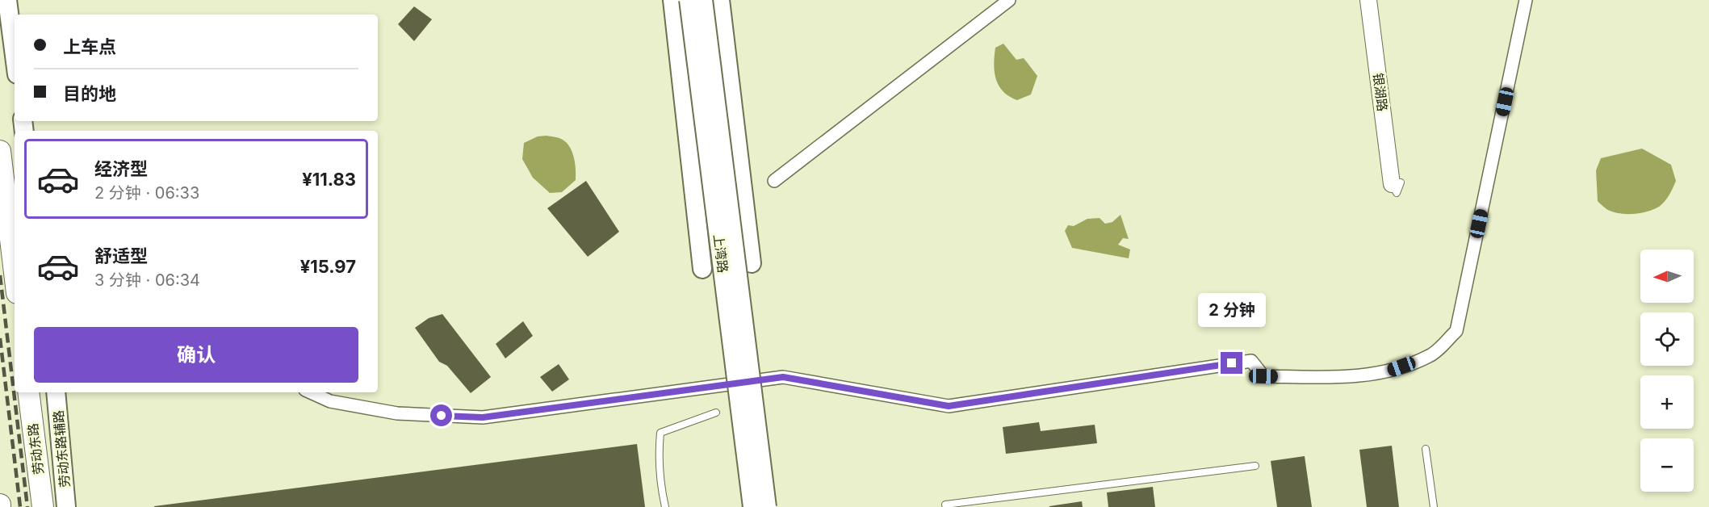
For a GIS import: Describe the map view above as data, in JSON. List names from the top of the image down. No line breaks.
{"streets":{"highway":["劳动东路"],"main road":["上湾路","劳动东路辅路"],"street":["银湖路"]},"north":"left","page":{"banner":["上车点","目的地"],"list":[{"name":"经济型","note":"2 分钟 · 06:33","value":"¥11.83"},{"name":"舒适型","note":"3 分钟 · 06:34","value":"¥15.97"}],"map_buttons":["+","−"],"bubble":"2 分钟","buttons":"确认"}}
